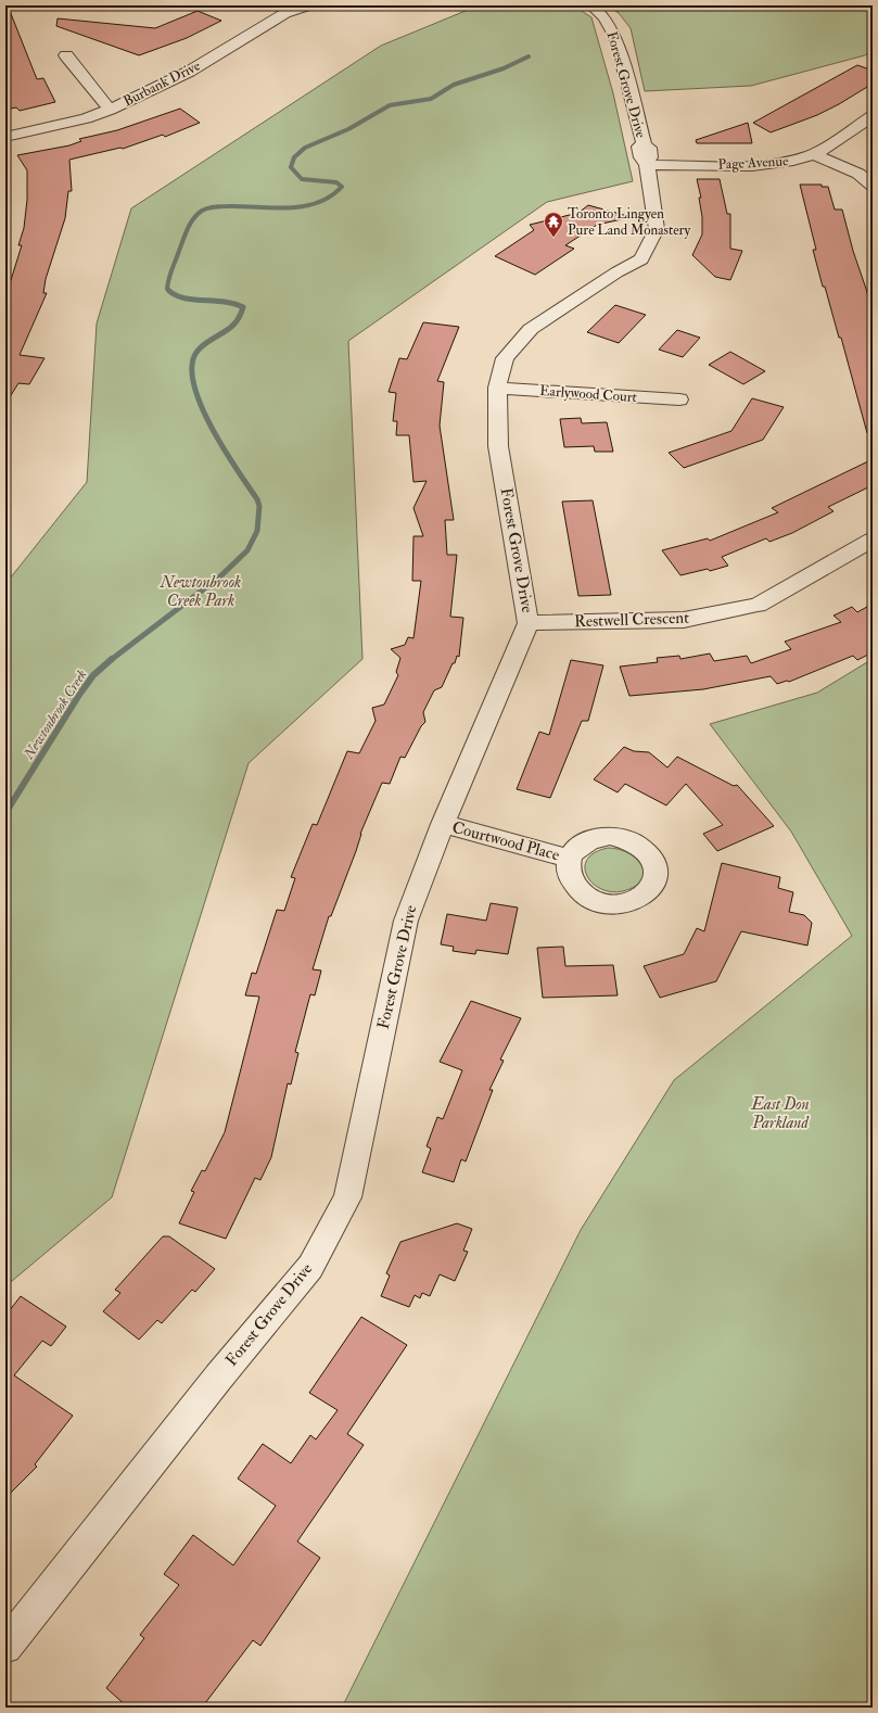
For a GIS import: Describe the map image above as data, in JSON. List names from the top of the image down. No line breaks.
{"streets":{"street":["Burbank Drive","Forest Grove Drive","Page Avenue","Earlywood Court","Restwell Crescent","Courtwood Place"]},"crossings":[["Forest Grove Drive","Page Avenue"],["Forest Grove Drive","Earlywood Court"],["Forest Grove Drive","Restwell Crescent"],["Forest Grove Drive","Courtwood Place"]],"water":["Newtonbrook Creek"],"parks":["Newtonbrook Creek Park","East Don Parkland"],"places":{"temple":["Toronto Lingyen Pure Land Monastery"]}}
